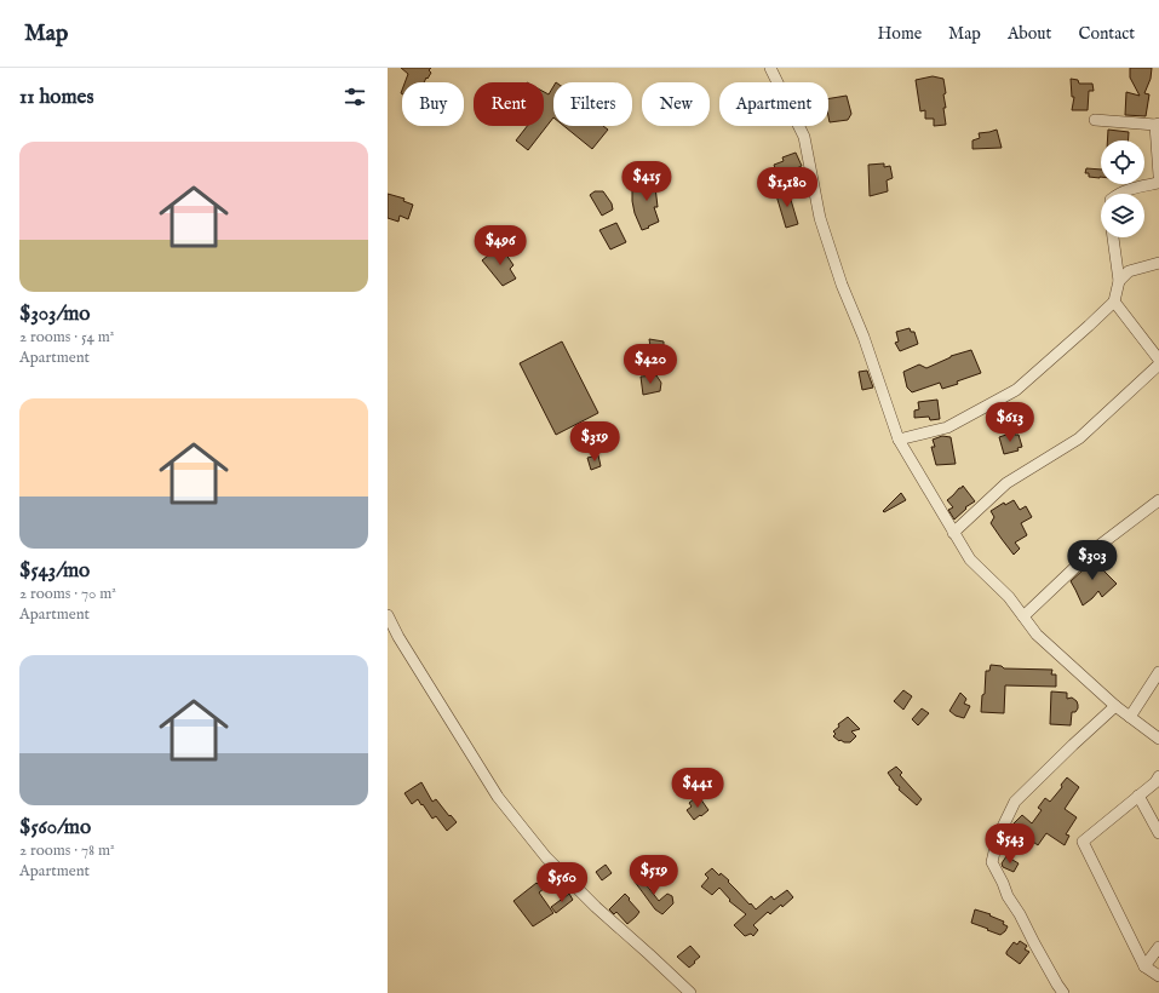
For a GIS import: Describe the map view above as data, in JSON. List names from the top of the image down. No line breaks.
{"page":{"header":"Map","nav":["Home","Map","About","Contact"],"heading":"11 homes","chip":["Buy","Rent","Filters","New","Apartment"],"list":[{"name":"$303/mo","note":"2 rooms · 54 m² · Apartment"},{"name":"$543/mo","note":"2 rooms · 70 m² · Apartment"},{"name":"$560/mo","note":"2 rooms · 78 m² · Apartment"}],"price":["$415","$1,180","$496","$420","$613","$319","$303","$441","$543","$519","$560"]}}
